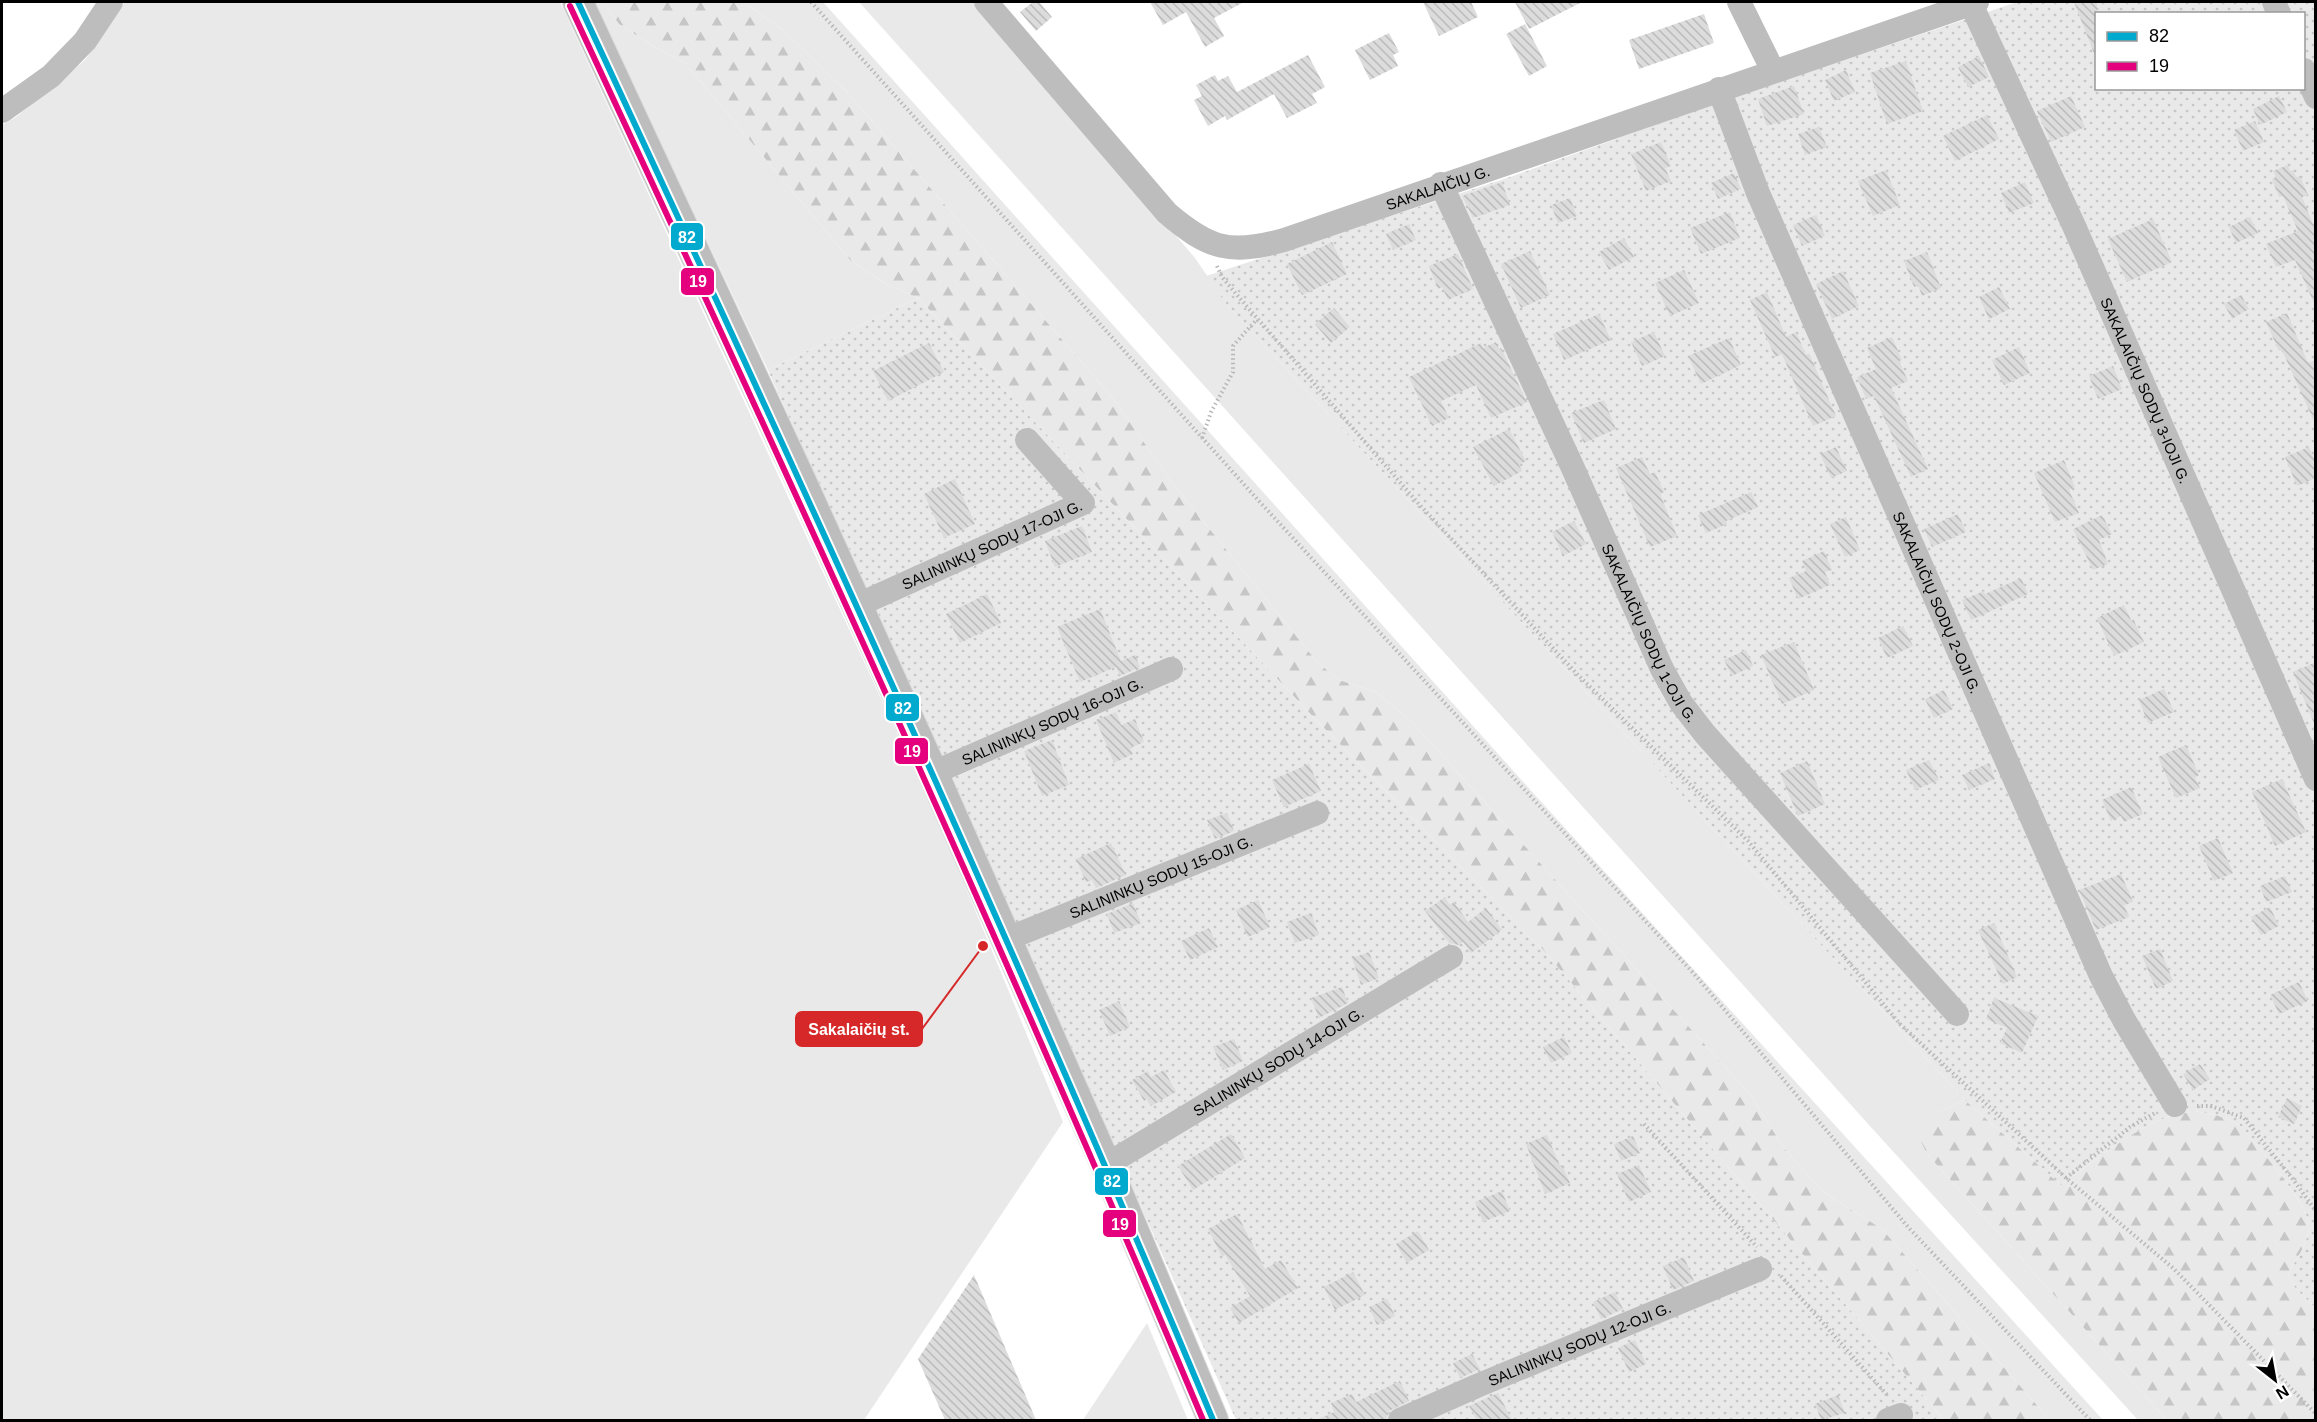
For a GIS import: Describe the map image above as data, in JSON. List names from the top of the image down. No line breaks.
{"streets":{"street":["SAKALAIČIŲ G.","SAKALAIČIŲ SODŲ 3-IOJI G.","SALININKŲ SODŲ 17-OJI G.","SAKALAIČIŲ SODŲ 2-OJI G.","SAKALAIČIŲ SODŲ 1-OJI G.","SALININKŲ SODŲ 16-OJI G.","SALININKŲ SODŲ 15-OJI G.","SALININKŲ SODŲ 14-OJI G.","SALININKŲ SODŲ 12-OJI G."]},"crossings":[["SAKALAIČIŲ G.","SAKALAIČIŲ SODŲ 3-IOJI G."],["SAKALAIČIŲ G.","SAKALAIČIŲ SODŲ 2-OJI G."],["SAKALAIČIŲ G.","SAKALAIČIŲ SODŲ 1-OJI G."]],"places":["Sakalaičių st."],"lines":["transit line 82","transit line 19"],"legend":["82","19"],"north":"bottom right"}
